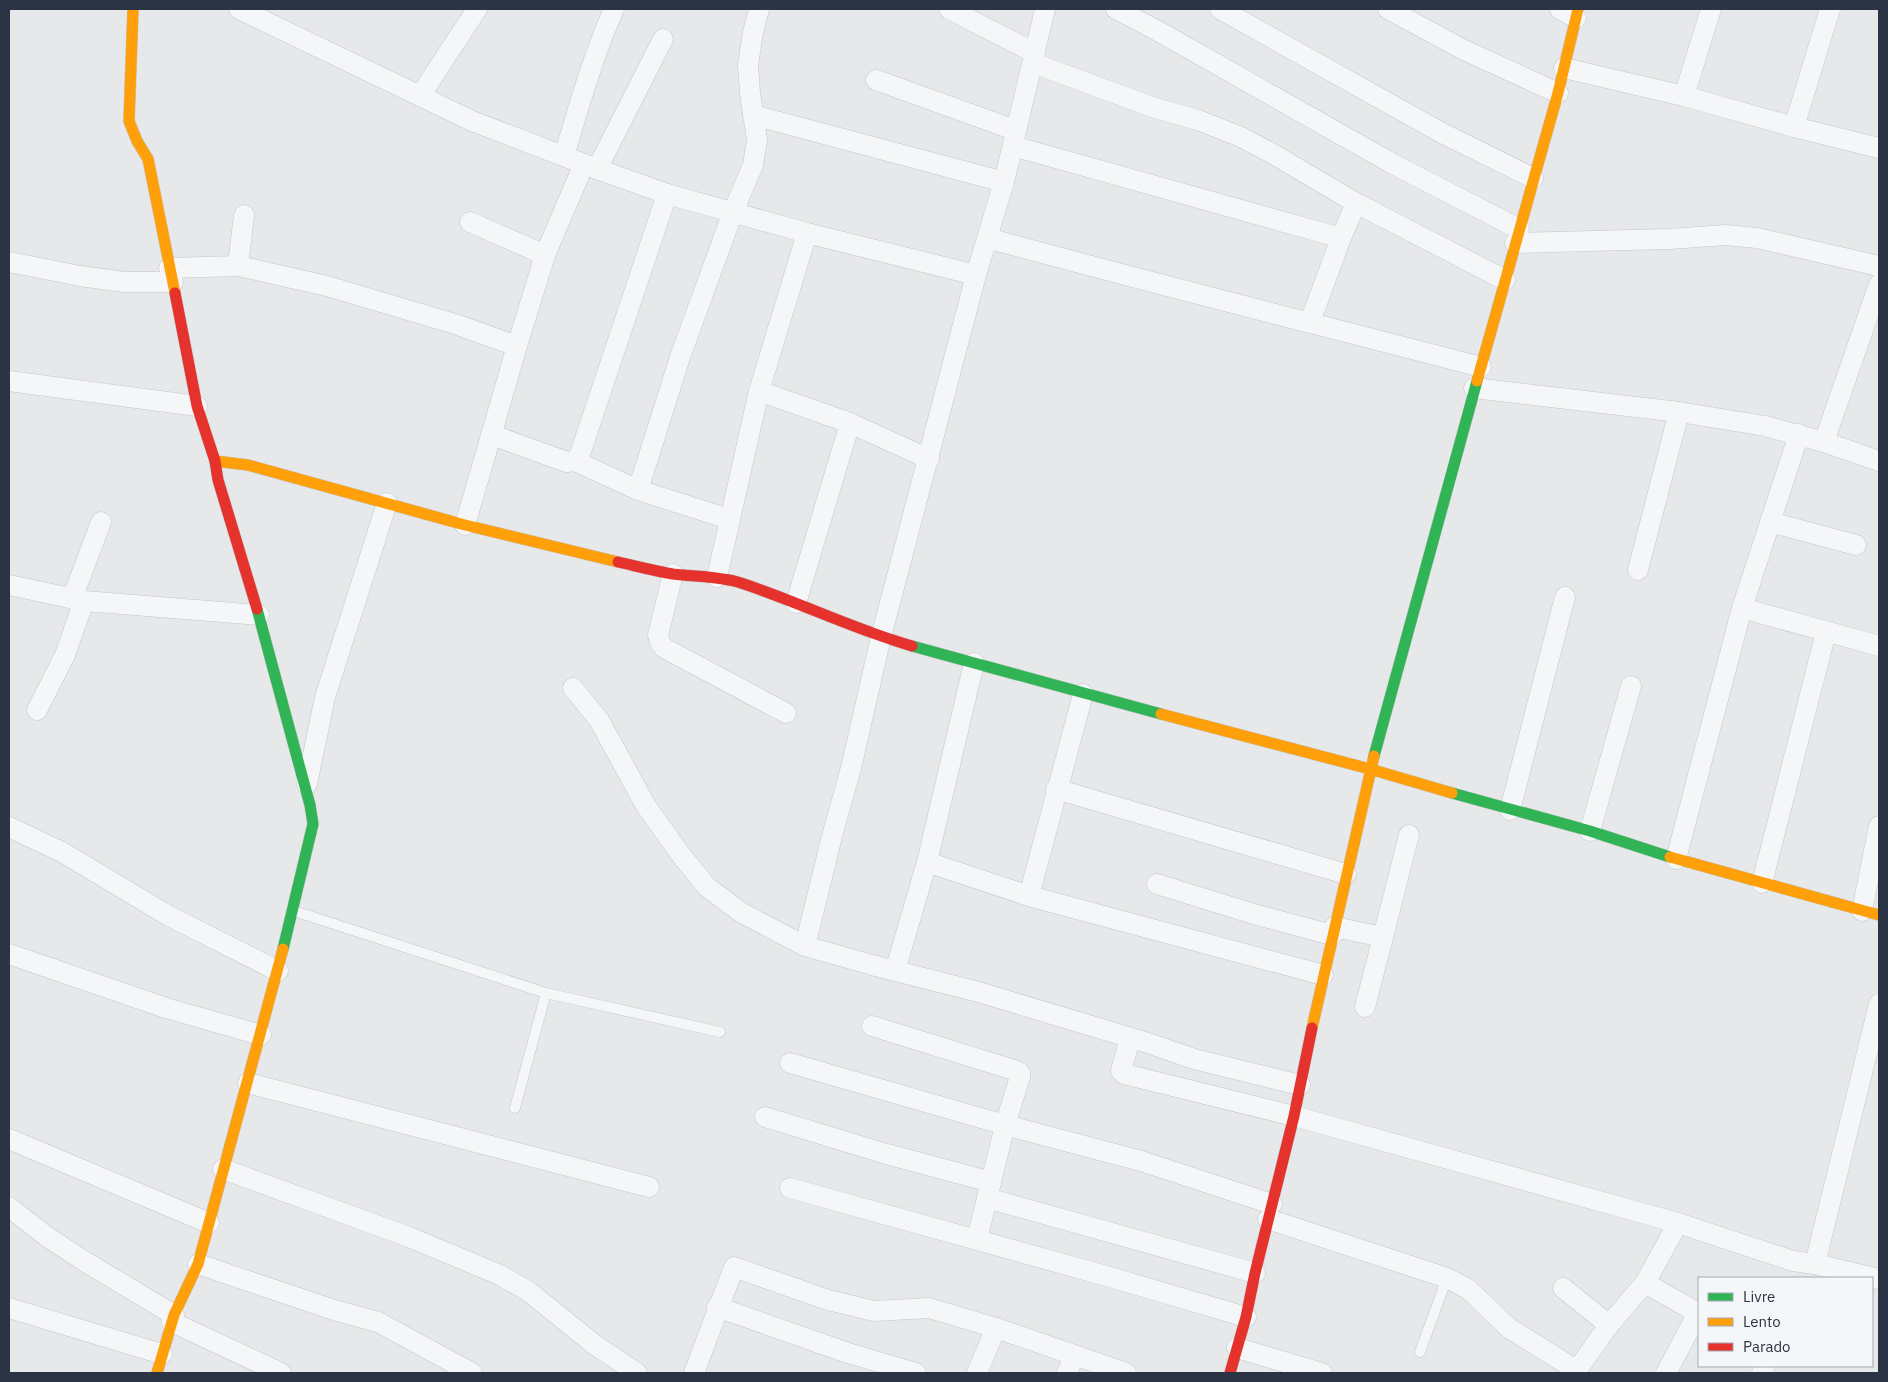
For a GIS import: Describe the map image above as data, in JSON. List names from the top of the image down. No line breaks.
{"legend":["Livre","Lento","Parado"]}
